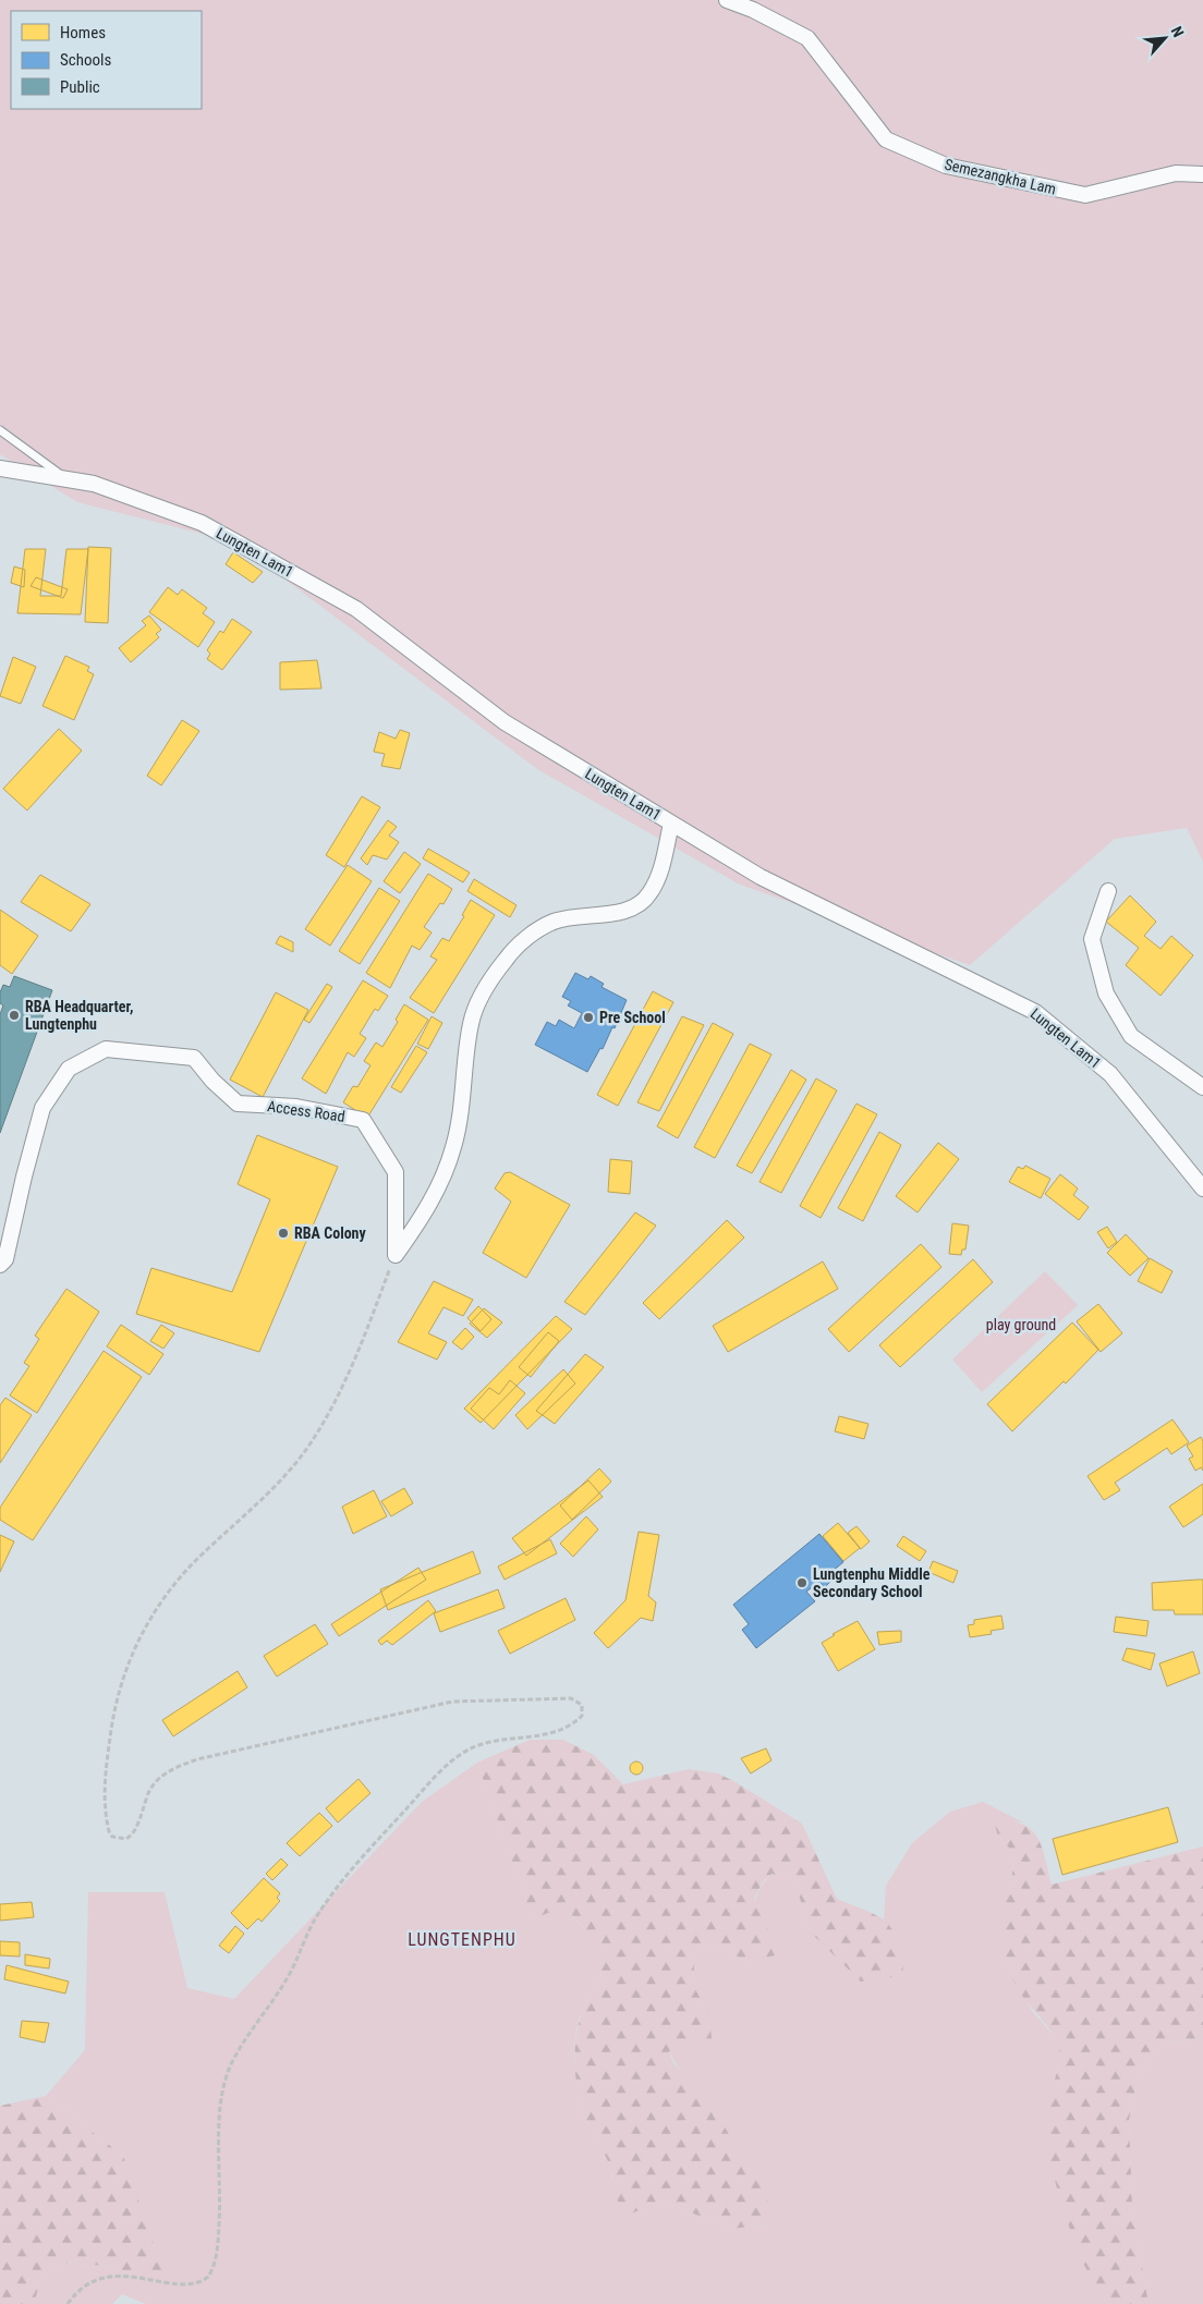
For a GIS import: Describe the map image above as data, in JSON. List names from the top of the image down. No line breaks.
{"streets":{"street":["Semezangkha Lam","Lungten Lam1","Access Road"]},"districts":["LUNGTENPHU"],"parks":["play ground"],"places":["RBA Headquarter, Lungtenphu","Pre School","RBA Colony","Lungtenphu Middle Secondary School"],"legend":["Homes","Schools","Public"],"north":"top right"}
